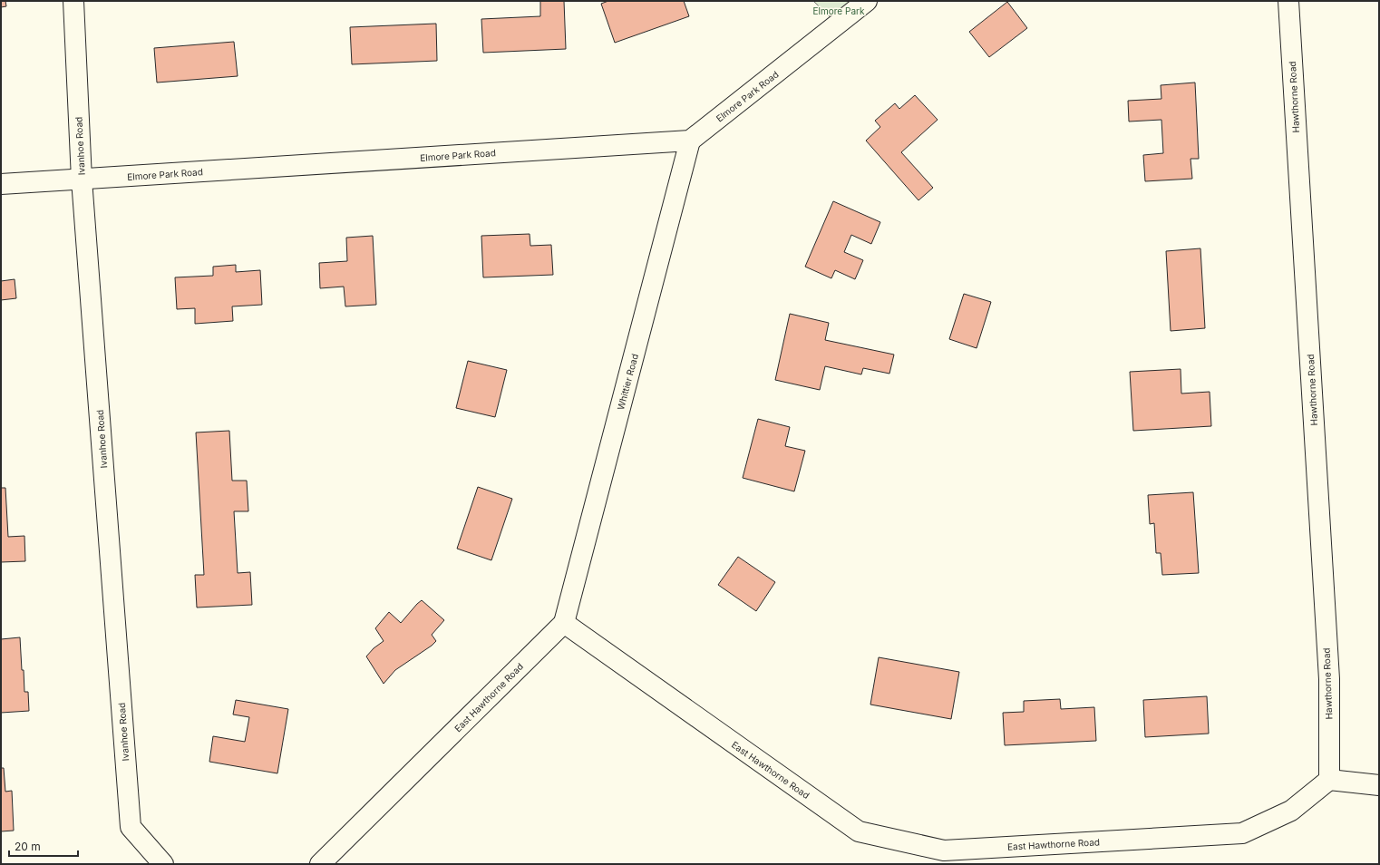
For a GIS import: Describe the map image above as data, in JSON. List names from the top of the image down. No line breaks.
{"streets":{"street":["Elmore Park Road","Hawthorne Road","Ivanhoe Road","Whittier Road","East Hawthorne Road"]},"crossings":[["Elmore Park Road","Ivanhoe Road"],["Elmore Park Road","Whittier Road"],["Hawthorne Road","East Hawthorne Road"],["Whittier Road","East Hawthorne Road"]],"parks":["Elmore Park"],"scale_bar":"20 m"}
